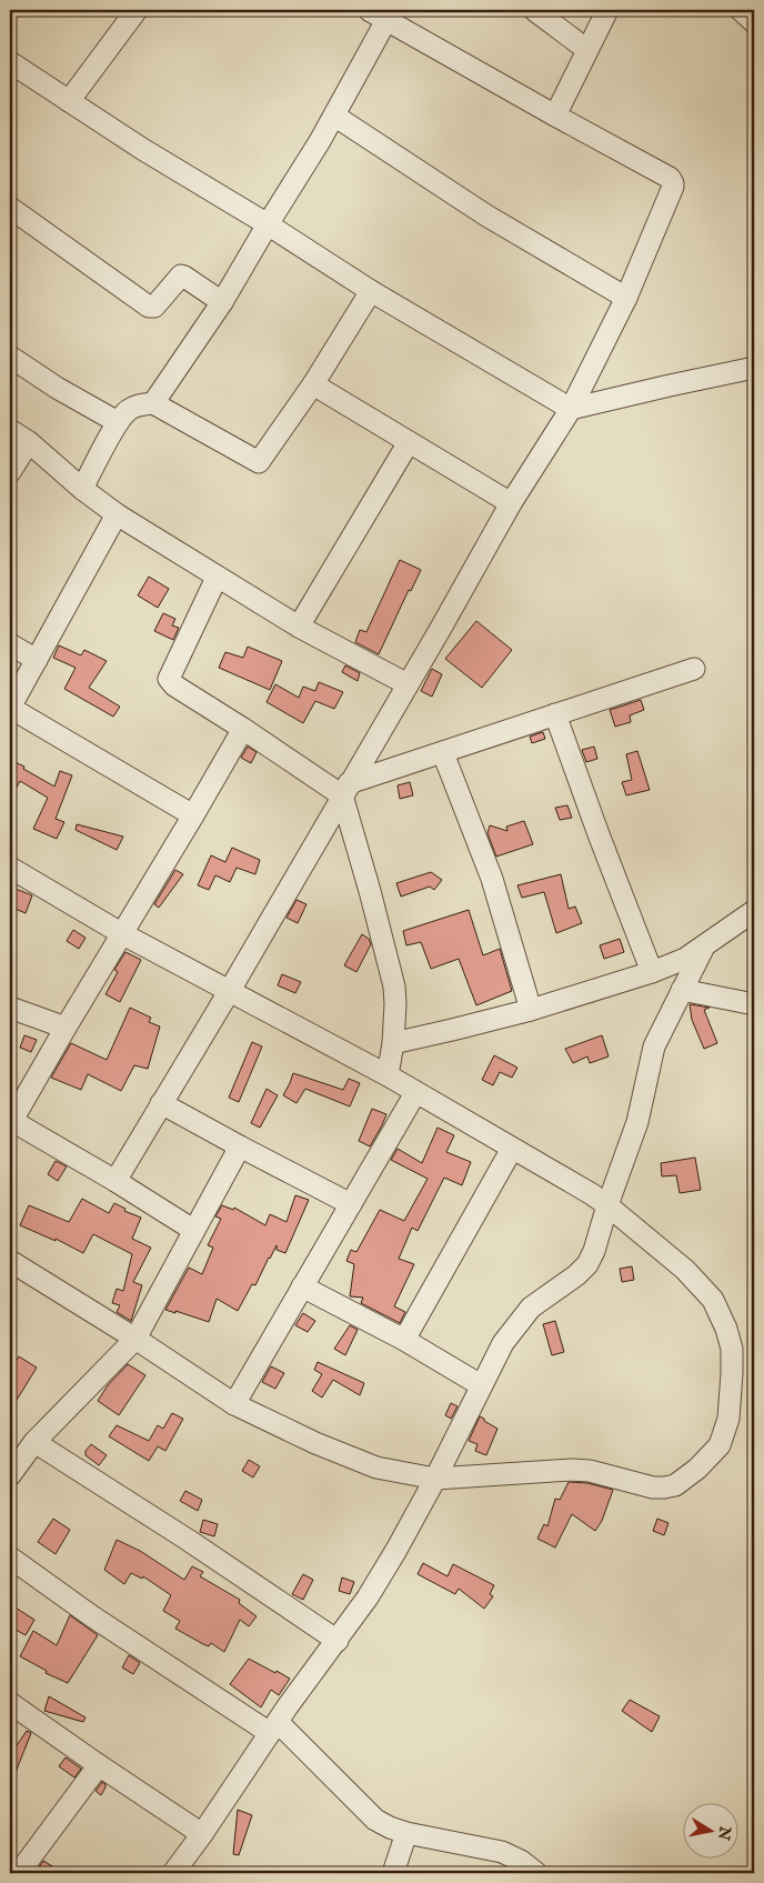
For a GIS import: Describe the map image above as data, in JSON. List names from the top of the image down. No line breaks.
{"north":"right"}
